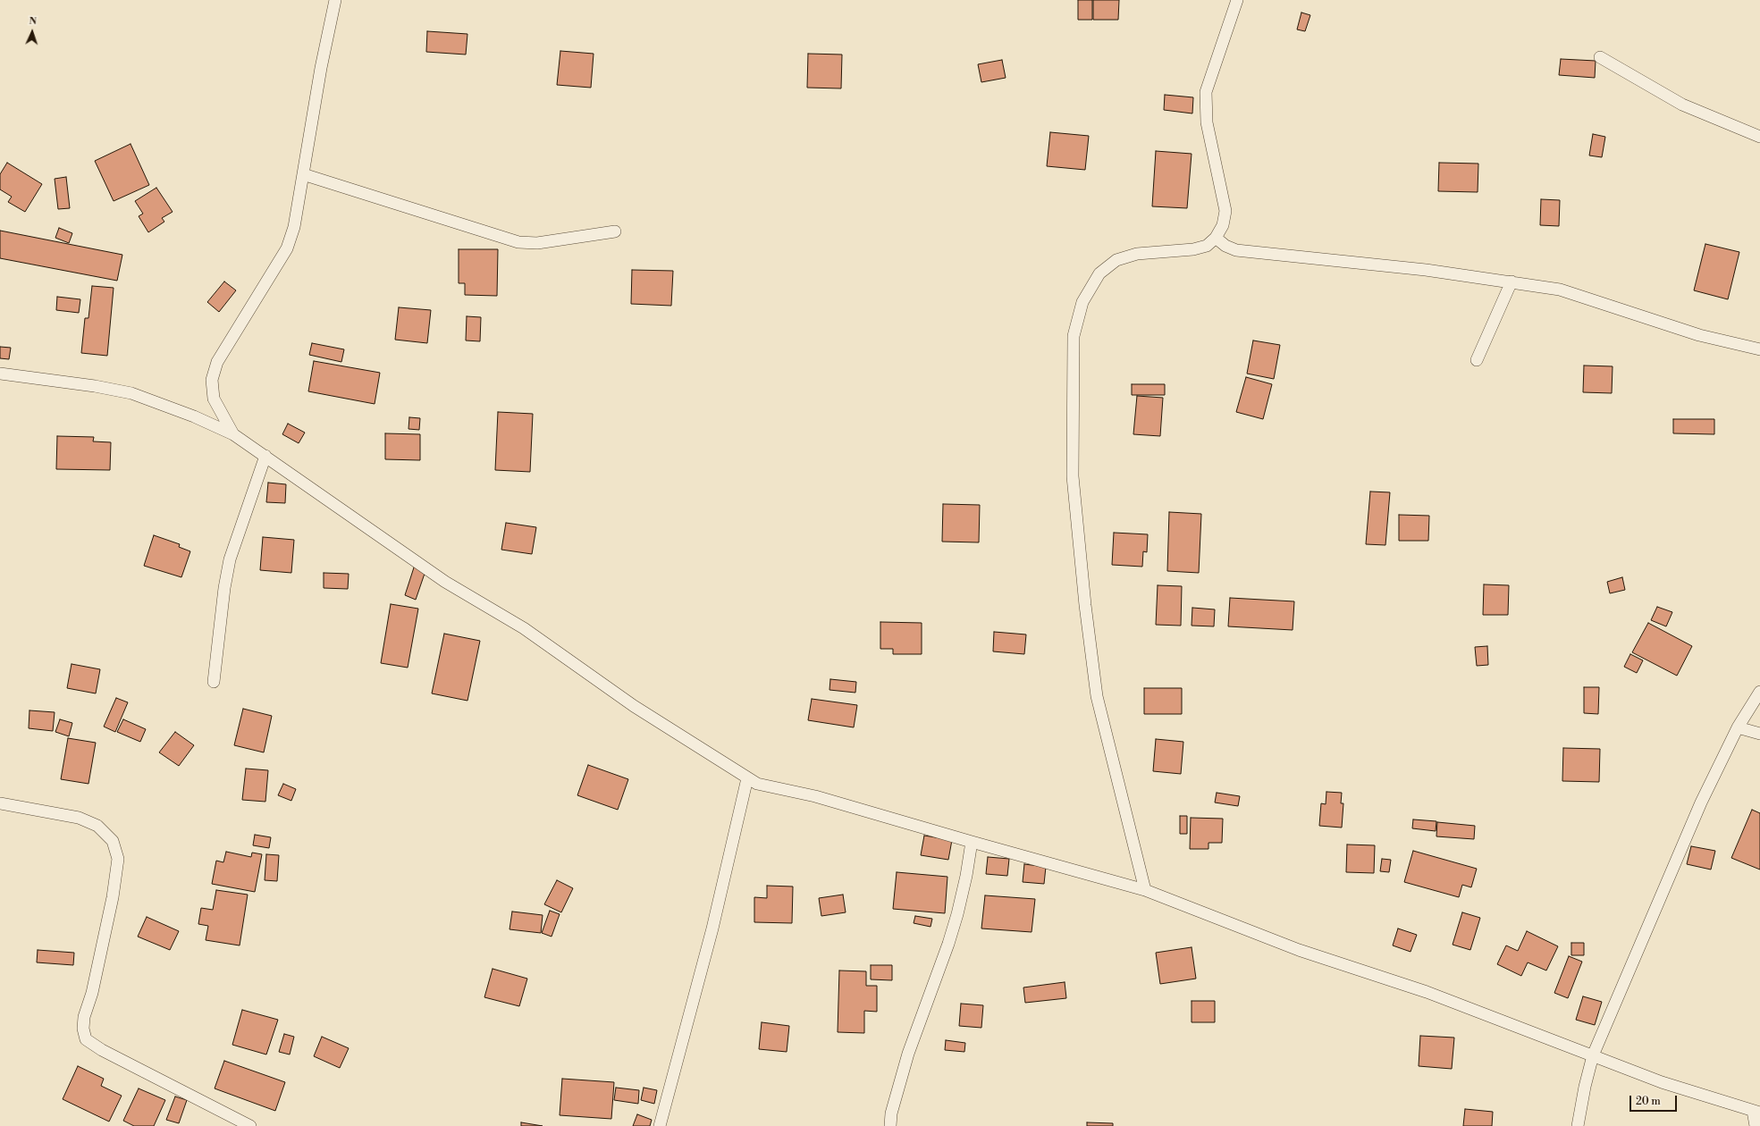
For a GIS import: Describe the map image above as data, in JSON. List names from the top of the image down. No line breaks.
{"scale_bar":"20 m","north":"top"}
